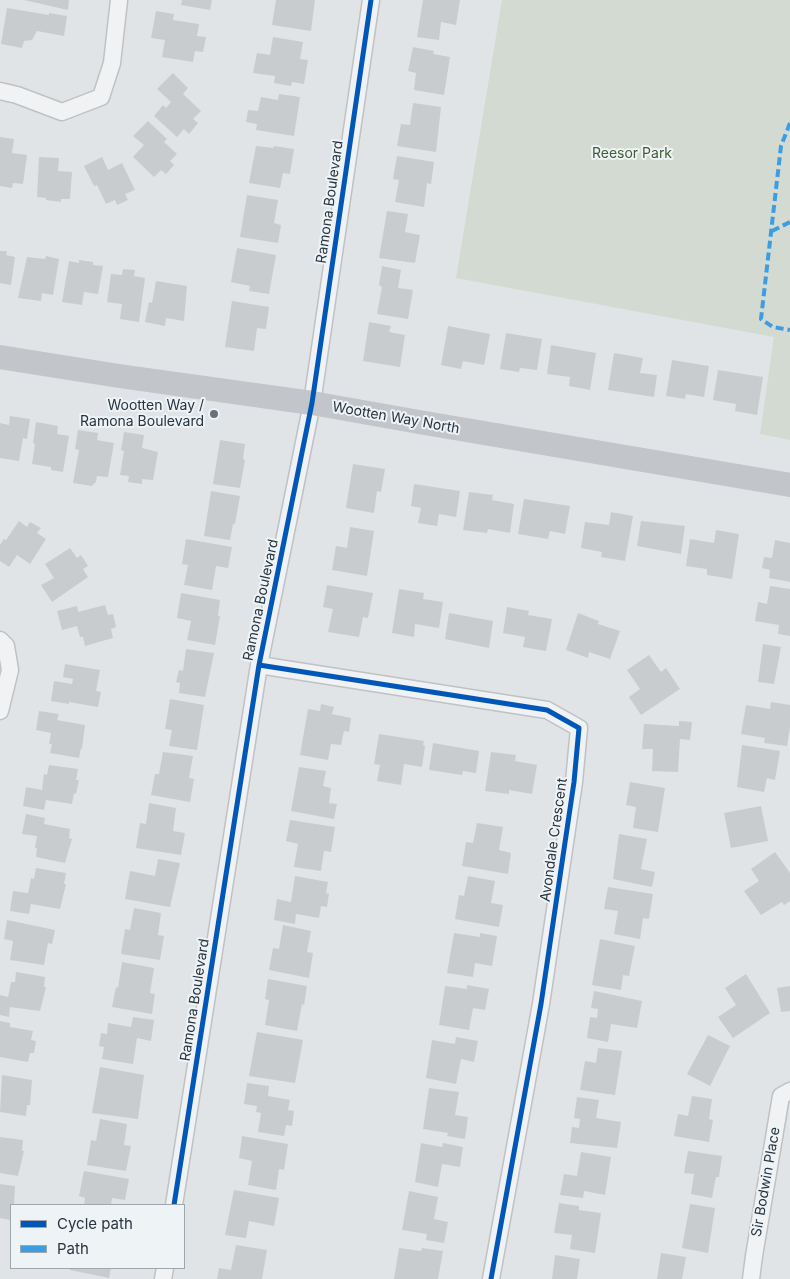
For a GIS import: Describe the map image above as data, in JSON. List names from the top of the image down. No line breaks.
{"streets":{"street":["Ramona Boulevard","Wootten Way North","Avondale Crescent","Sir Bodwin Place"]},"crossings":[["Ramona Boulevard","Wootten Way North"],["Ramona Boulevard","Avondale Crescent"]],"parks":["Reesor Park"],"places":["Wootten Way / Ramona Boulevard"],"legend":["Cycle path","Path"]}
